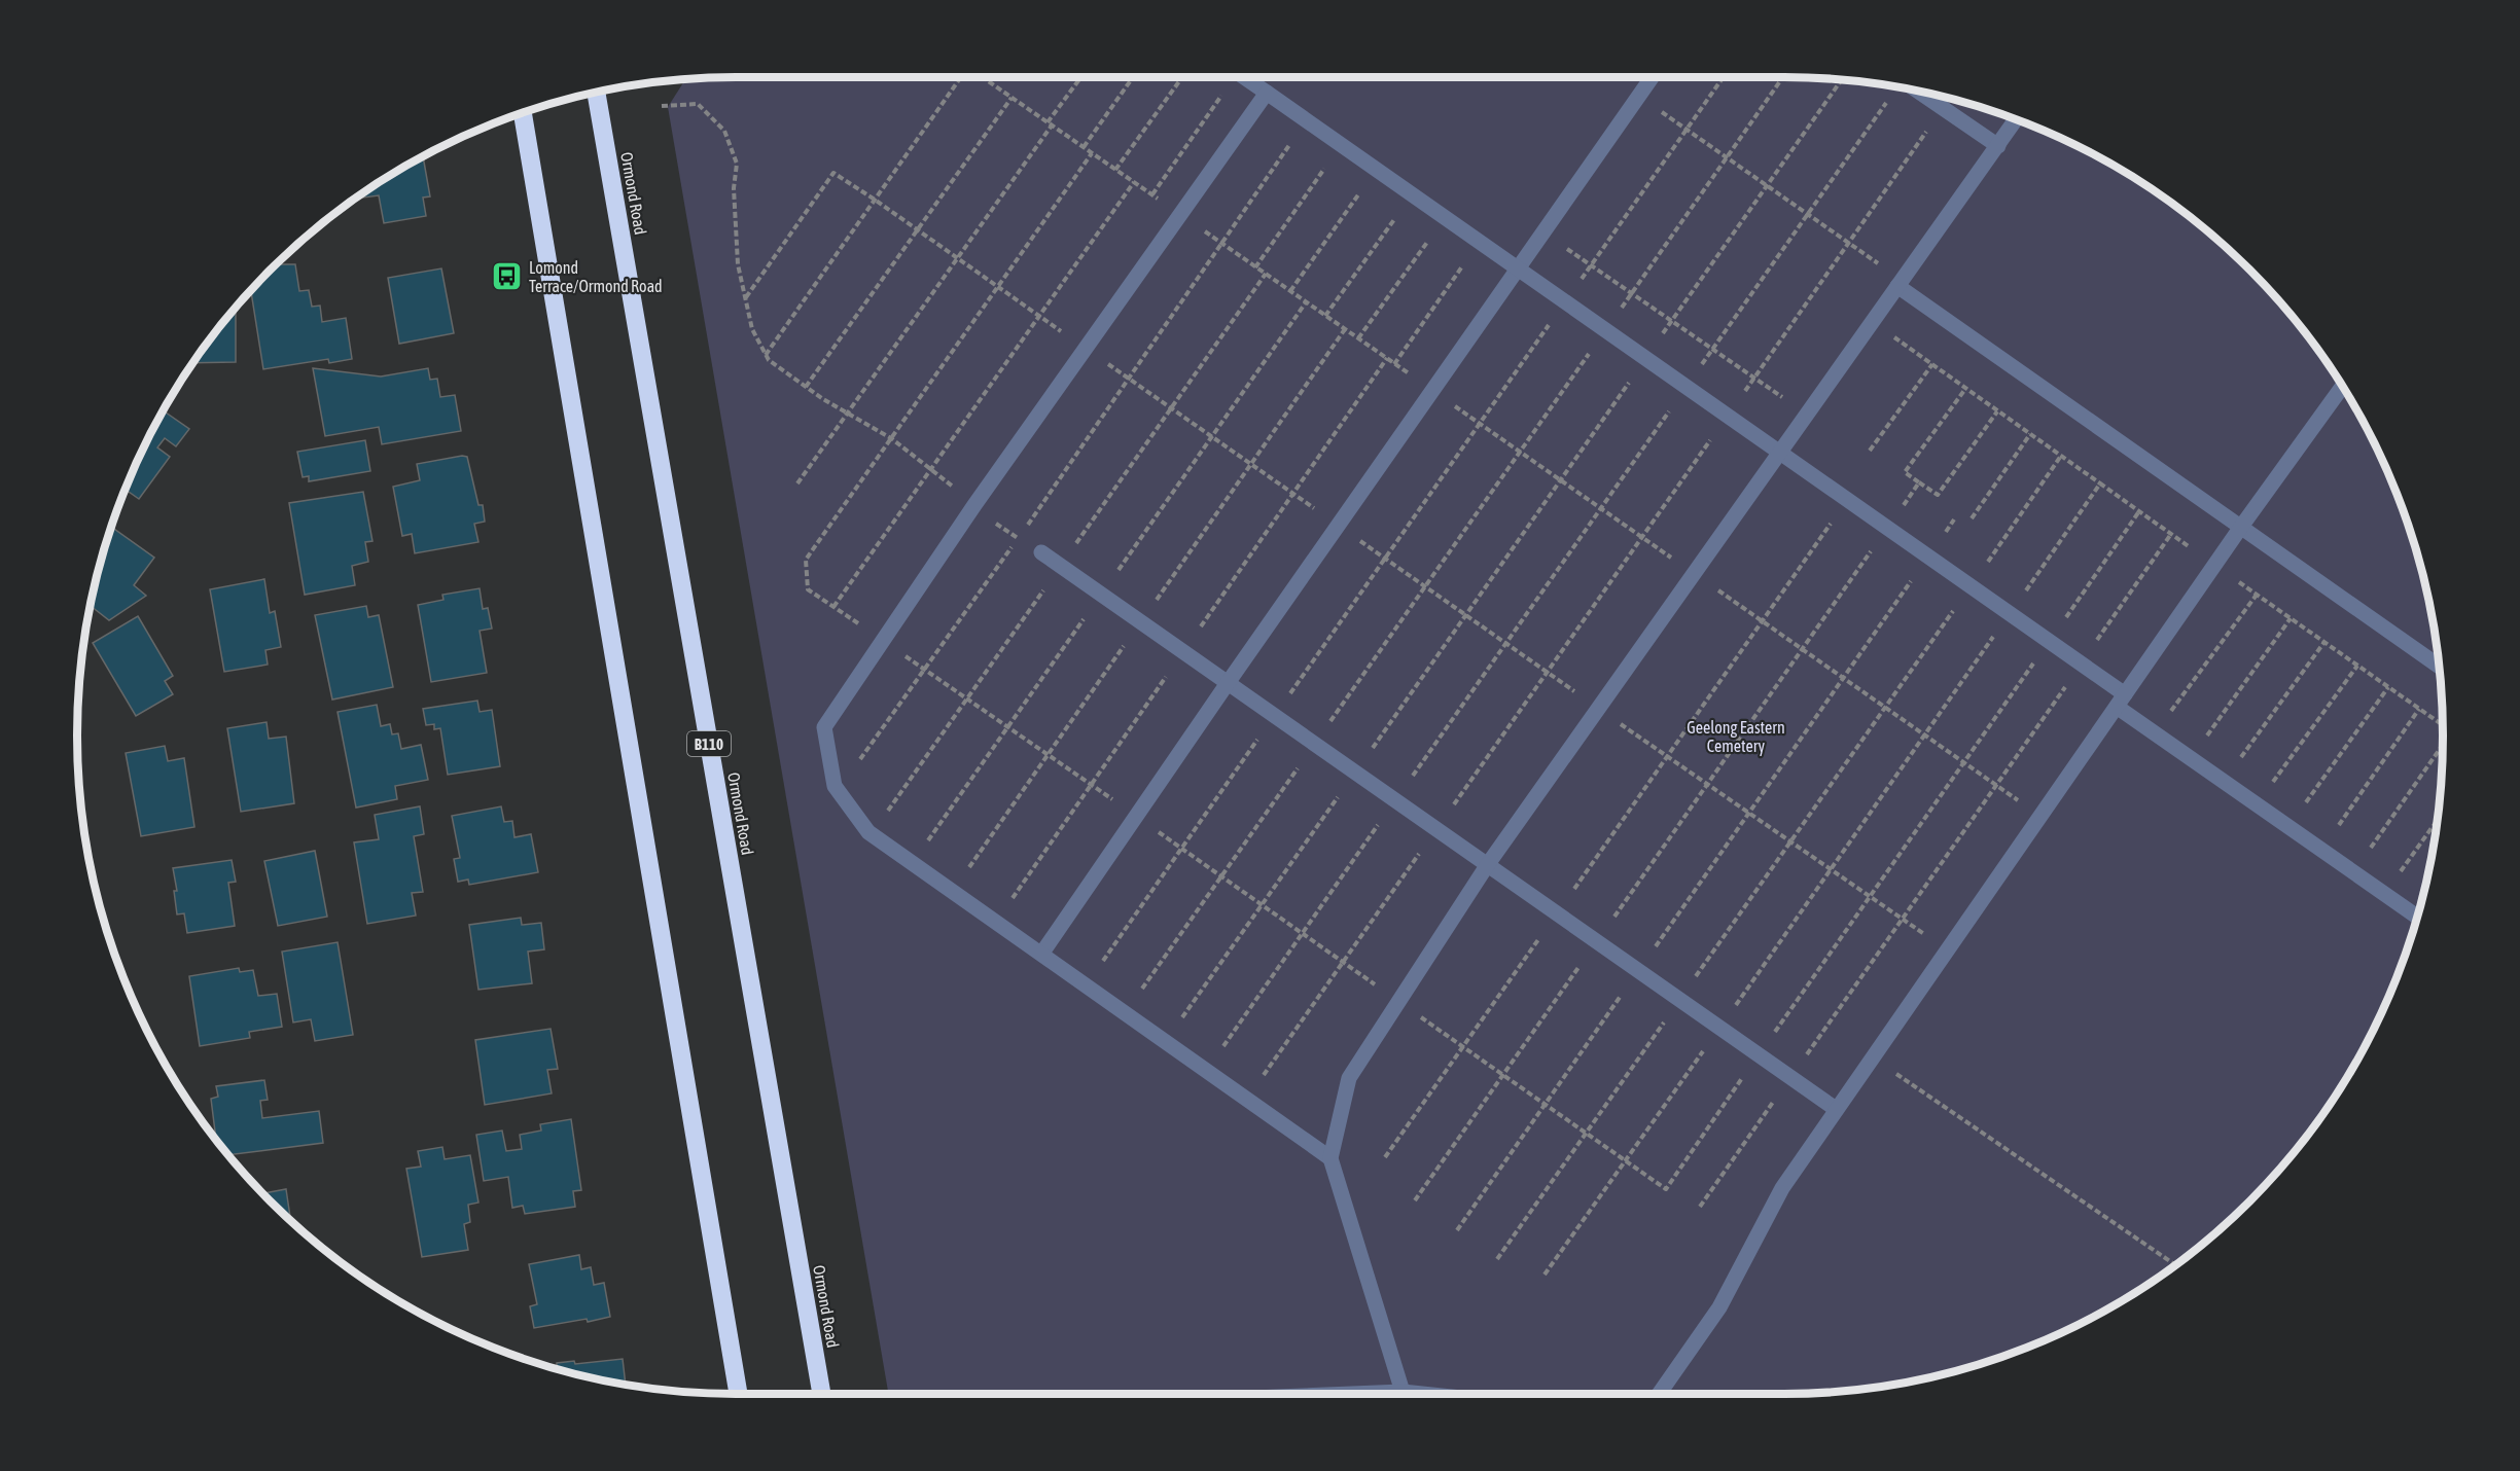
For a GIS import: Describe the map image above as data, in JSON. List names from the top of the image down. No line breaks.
{"streets":{"highway":["Ormond Road","B110"]},"parks":["Geelong Eastern Cemetery"],"places":{"bus stop":["Lomond Terrace/Ormond Road"]}}
